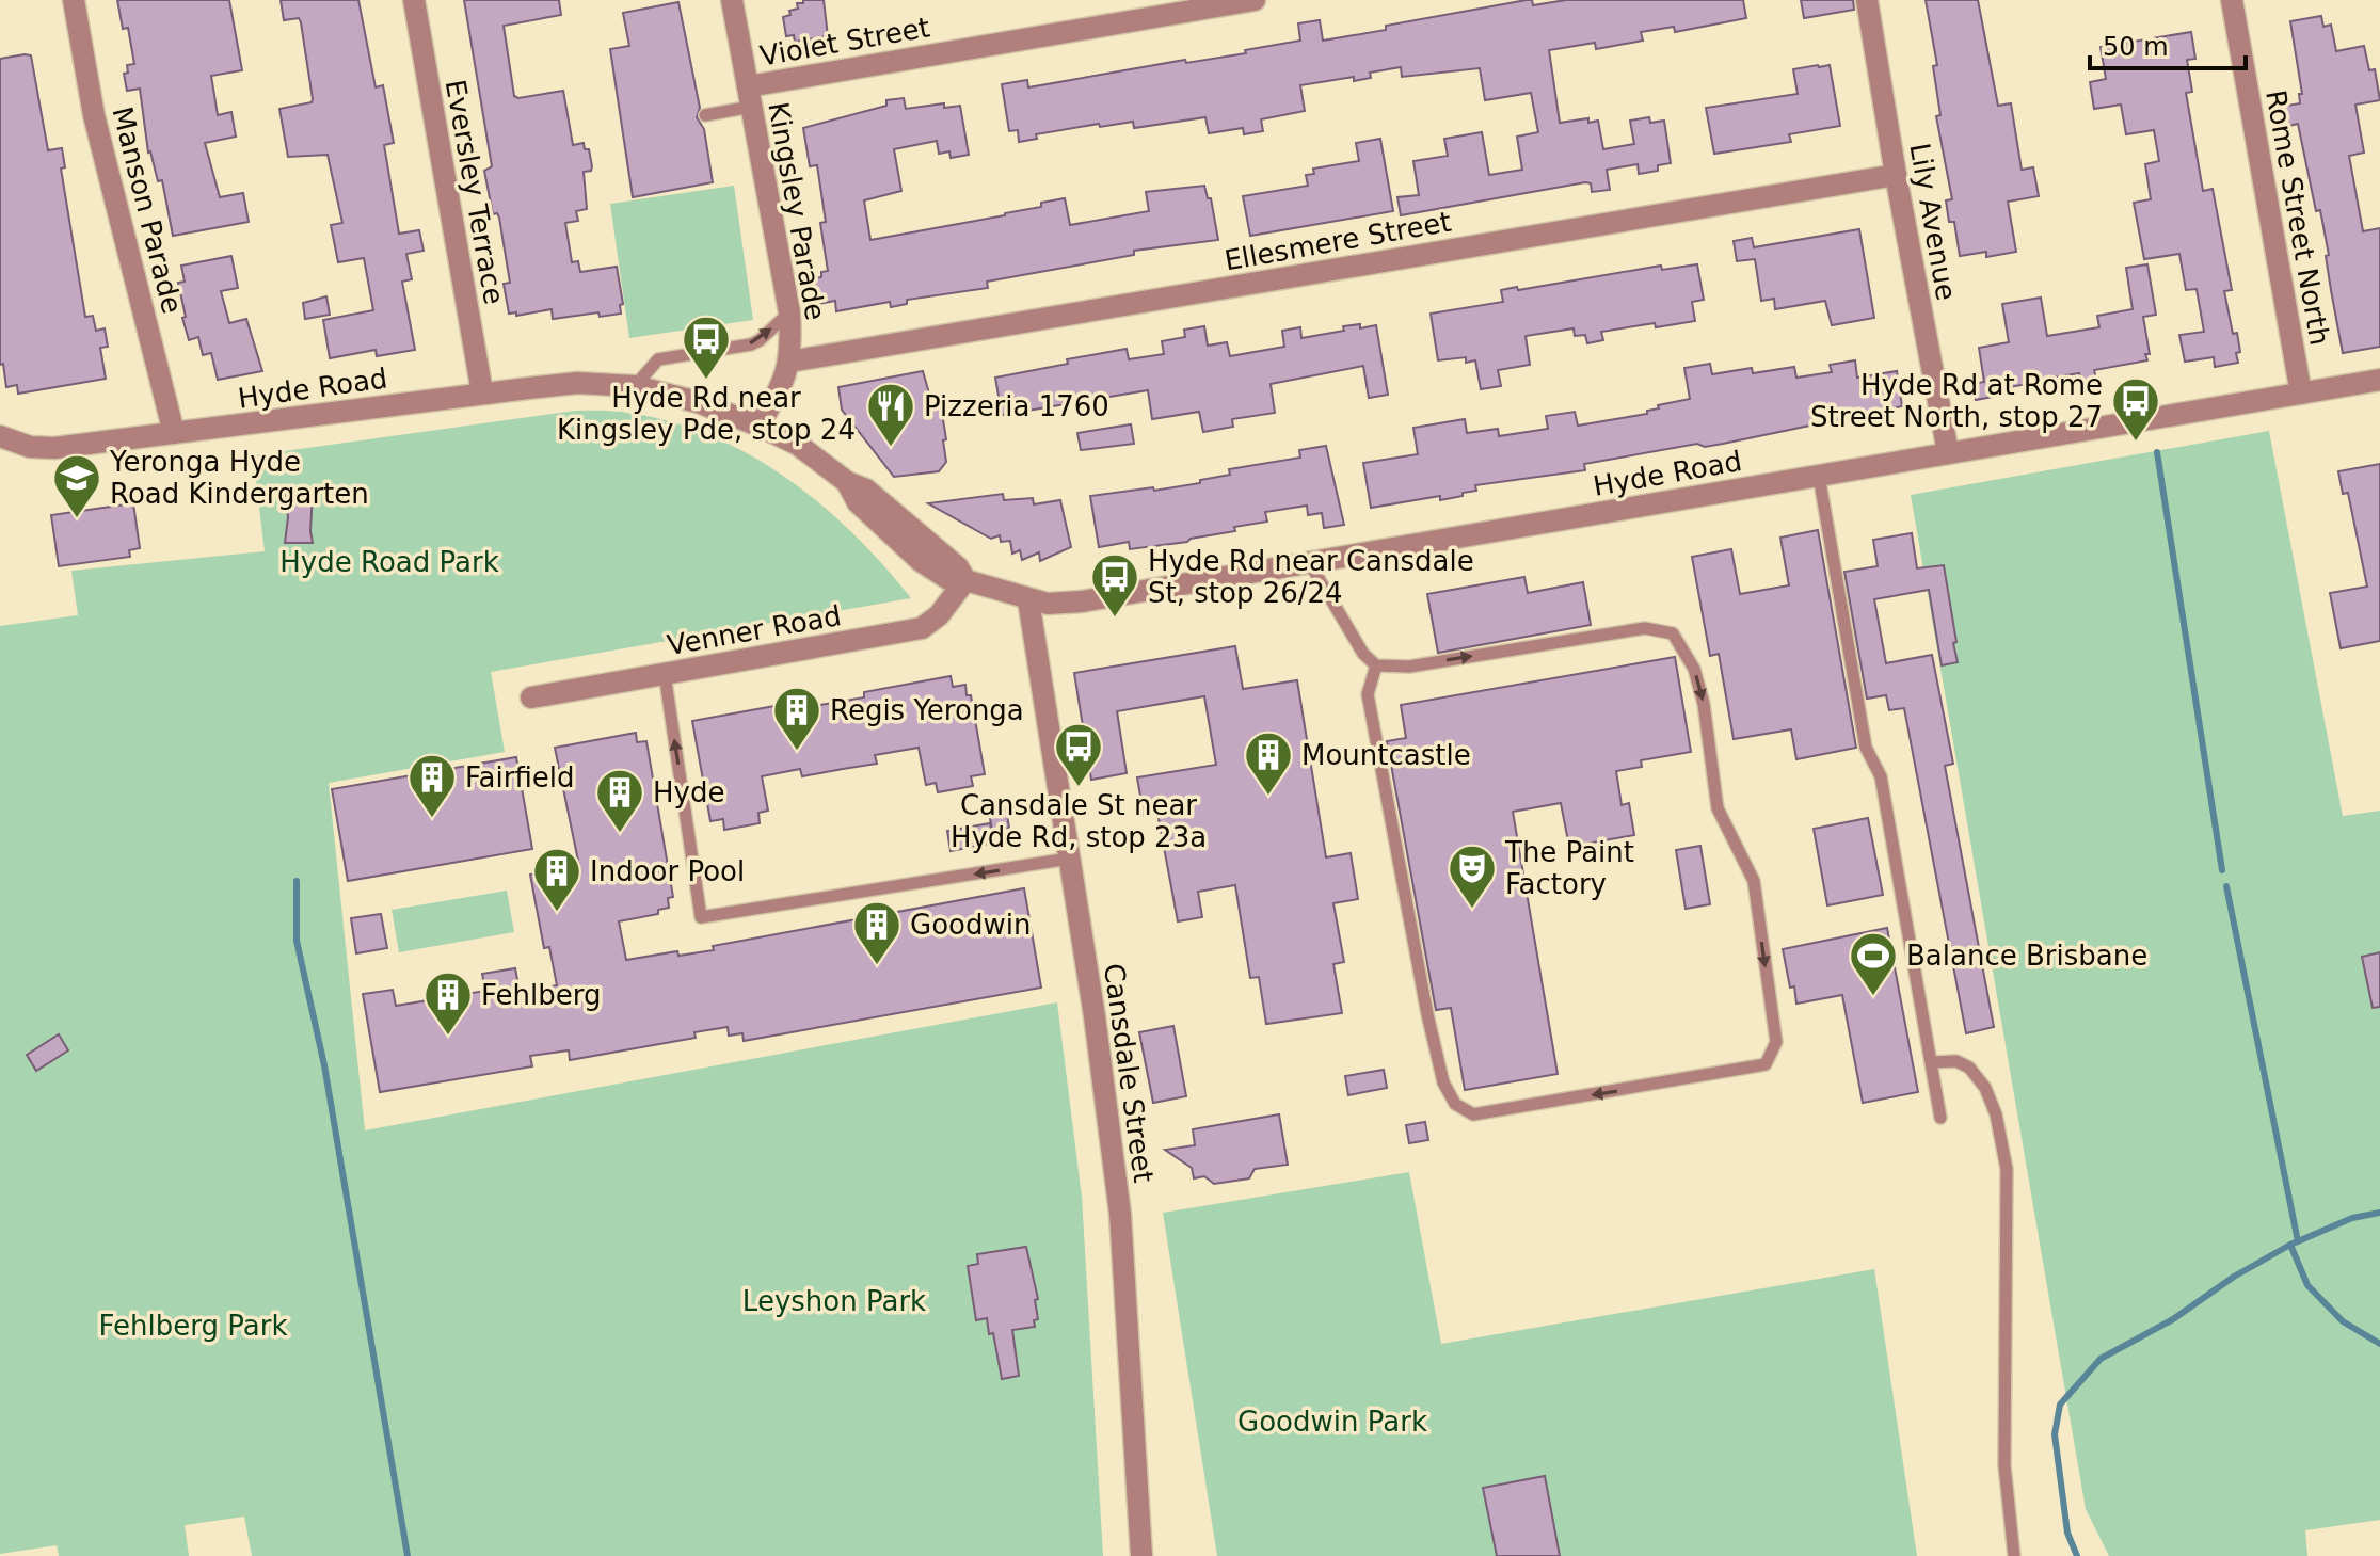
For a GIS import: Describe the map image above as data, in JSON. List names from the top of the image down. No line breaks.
{"streets":{"street":["Violet Street","Eversley Terrace","Manson Parade","Kingsley Parade","Rome Street North","Lily Avenue","Ellesmere Street","Hyde Road","Venner Road","Cansdale Street"]},"crossings":[["Violet Street","Kingsley Parade"],["Eversley Terrace","Hyde Road"],["Manson Parade","Hyde Road"],["Kingsley Parade","Ellesmere Street"],["Kingsley Parade","Hyde Road"],["Rome Street North","Hyde Road"],["Lily Avenue","Ellesmere Street"],["Lily Avenue","Hyde Road"],["Hyde Road","Venner Road"],["Hyde Road","Cansdale Street"]],"parks":["Hyde Road Park","Leyshon Park","Fehlberg Park","Goodwin Park"],"places":{"bus stop":["Hyde Rd near Kingsley Pde, stop 24","Hyde Rd at Rome Street North, stop 27","Hyde Rd near Cansdale St, stop 26/24","Cansdale St near Hyde Rd, stop 23a"],"restaurant":["Pizzeria 1760"],"school or university":["Yeronga Hyde Road Kindergarten"],"building":["Regis Yeronga","Mountcastle","Fairfield","Hyde","Indoor Pool","Goodwin","Fehlberg"],"theatre":["The Paint Factory"],"sports":["Balance Brisbane"]},"scale_bar":"50 m"}
